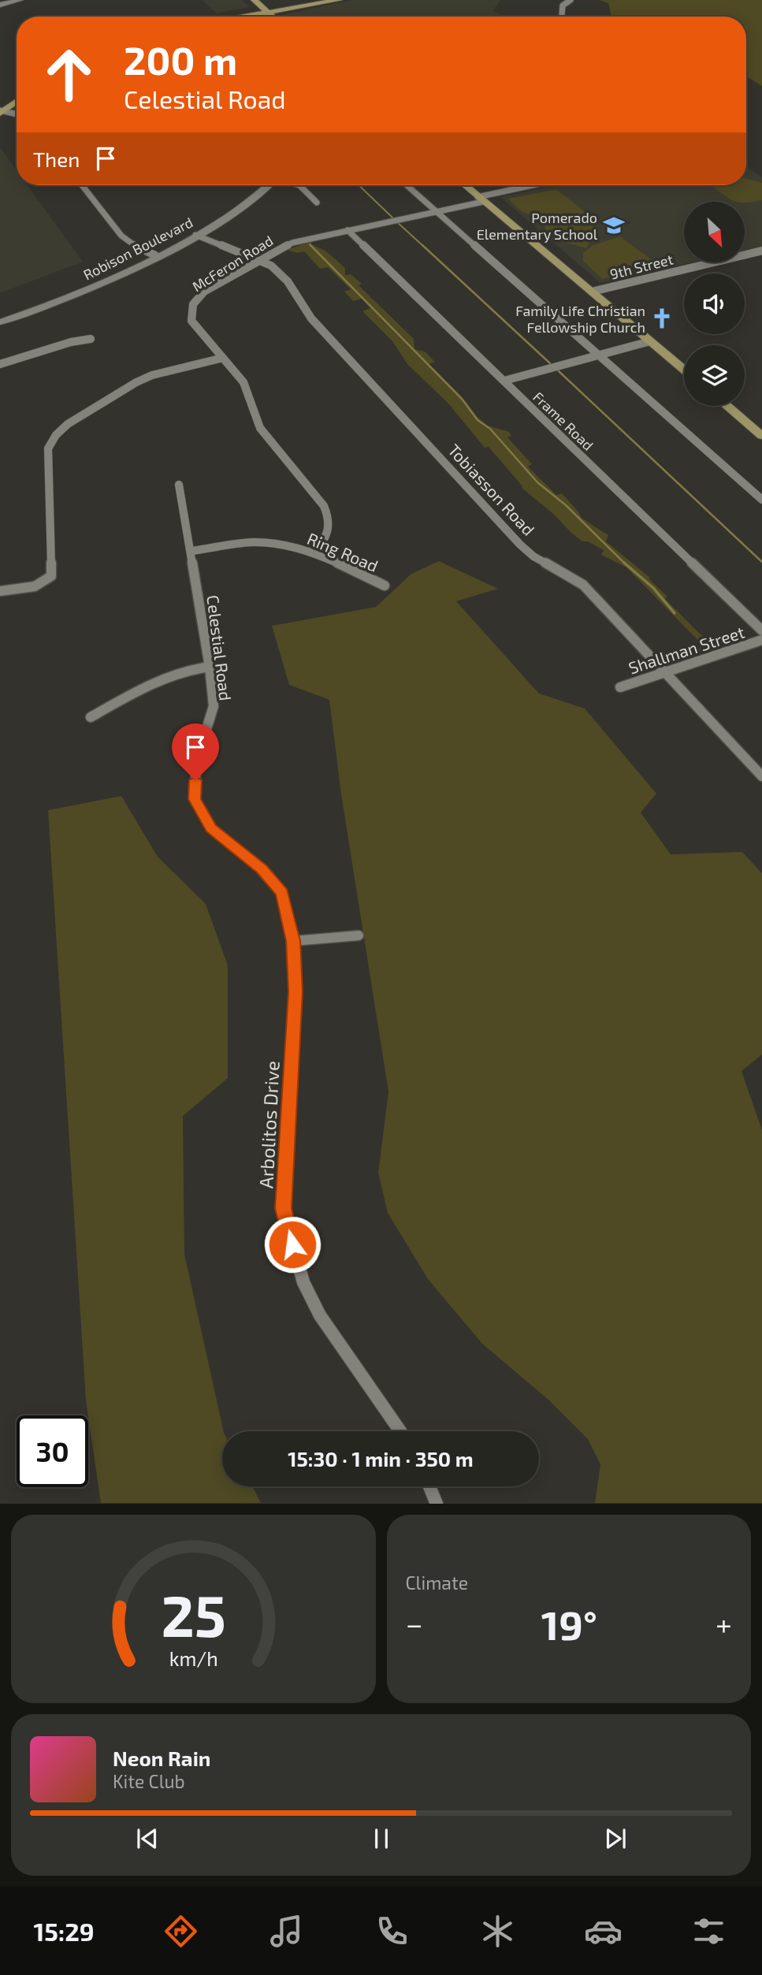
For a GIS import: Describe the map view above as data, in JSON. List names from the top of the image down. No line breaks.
{"streets":{"street":["Robison Boulevard","McFeron Road","9th Street","Frame Road","Tobiasson Road","Ring Road","Celestial Road","Shallman Street","Arbolitos Drive"]},"crossings":[["Robison Boulevard","Tobiasson Road"],["McFeron Road","Frame Road"],["McFeron Road","Tobiasson Road"],["McFeron Road","Ring Road"],["Tobiasson Road","Shallman Street"],["Ring Road","Celestial Road"],["Celestial Road","Arbolitos Drive"]],"places":{"school or university":["Pomerado Elementary School"],"church":["Family Life Christian Fellowship Church"]},"north":"bottom right","page":{"turn":["200 m","Celestial Road"],"then":"Then","limit":"30","trip":"15:30 · 1 min · 350 m","tile":"Climate","heat":["−","19°","+"],"song":["Neon Rain","Kite Club"],"tabs":"15:29","gauge":["25","km/h"]}}
